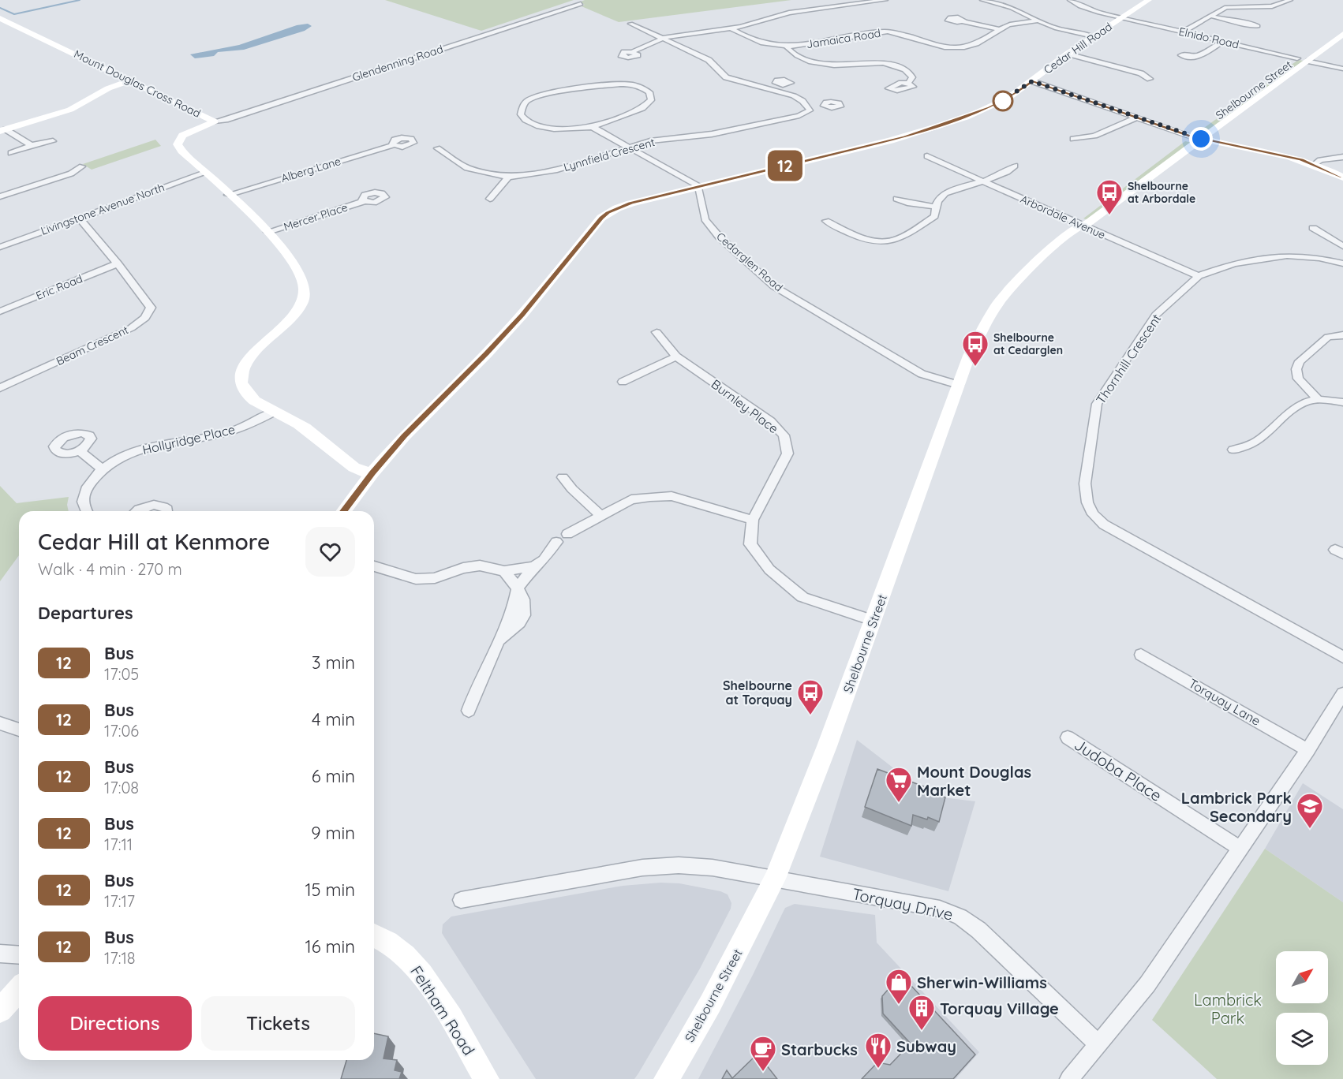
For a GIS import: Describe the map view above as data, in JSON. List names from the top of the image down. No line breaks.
{"streets":{"street":["Elnido Road","Jamaica Road","Cedar Hill Road","Glendenning Road","Mount Douglas Cross Road","Shelbourne Street","Lynnfield Crescent","Alberg Lane","Livingstone Avenue North","Mercer Place","Arbordale Avenue","Cedarglen Road","Eric Road","Beam Crescent","Thornhill Crescent","Burnley Place","Hollyridge Place","Torquay Lane","Judoba Place","Torquay Drive","Feltham Road"]},"crossings":[["Elnido Road","Cedar Hill Road"],["Elnido Road","Shelbourne Street"],["Cedar Hill Road","Mount Douglas Cross Road"],["Cedar Hill Road","Cedarglen Road"],["Glendenning Road","Mount Douglas Cross Road"],["Mount Douglas Cross Road","Alberg Lane"],["Mount Douglas Cross Road","Livingstone Avenue North"],["Mount Douglas Cross Road","Mercer Place"],["Mount Douglas Cross Road","Hollyridge Place"],["Shelbourne Street","Arbordale Avenue"],["Shelbourne Street","Cedarglen Road"],["Shelbourne Street","Burnley Place"],["Shelbourne Street","Torquay Drive"],["Livingstone Avenue North","Beam Crescent"],["Arbordale Avenue","Thornhill Crescent"],["Eric Road","Beam Crescent"]],"parks":["Lambrick Park"],"places":{"bus stop":["Shelbourne at Arbordale","Shelbourne at Cedarglen","Shelbourne at Torquay"],"supermarket":["Mount Douglas Market"],"school or university":["Lambrick Park Secondary"],"shop":["Sherwin-Williams"],"building":["Torquay Village"],"restaurant":["Subway"],"cafe":["Starbucks"]},"lines":["bus line 12"],"north":"top right","page":{"on_map":"12","heading":[["Cedar Hill at Kenmore","Walk · 4 min · 270 m"],"Departures"],"list":[{"mark":"12","name":"Bus","note":"17:05","value":"3 min"},{"mark":"12","name":"Bus","note":"17:06","value":"4 min"},{"mark":"12","name":"Bus","note":"17:08","value":"6 min"},{"mark":"12","name":"Bus","note":"17:11","value":"9 min"},{"mark":"12","name":"Bus","note":"17:17","value":"15 min"},{"mark":"12","name":"Bus","note":"17:18","value":"16 min"}],"buttons":["Directions","Tickets"]}}
